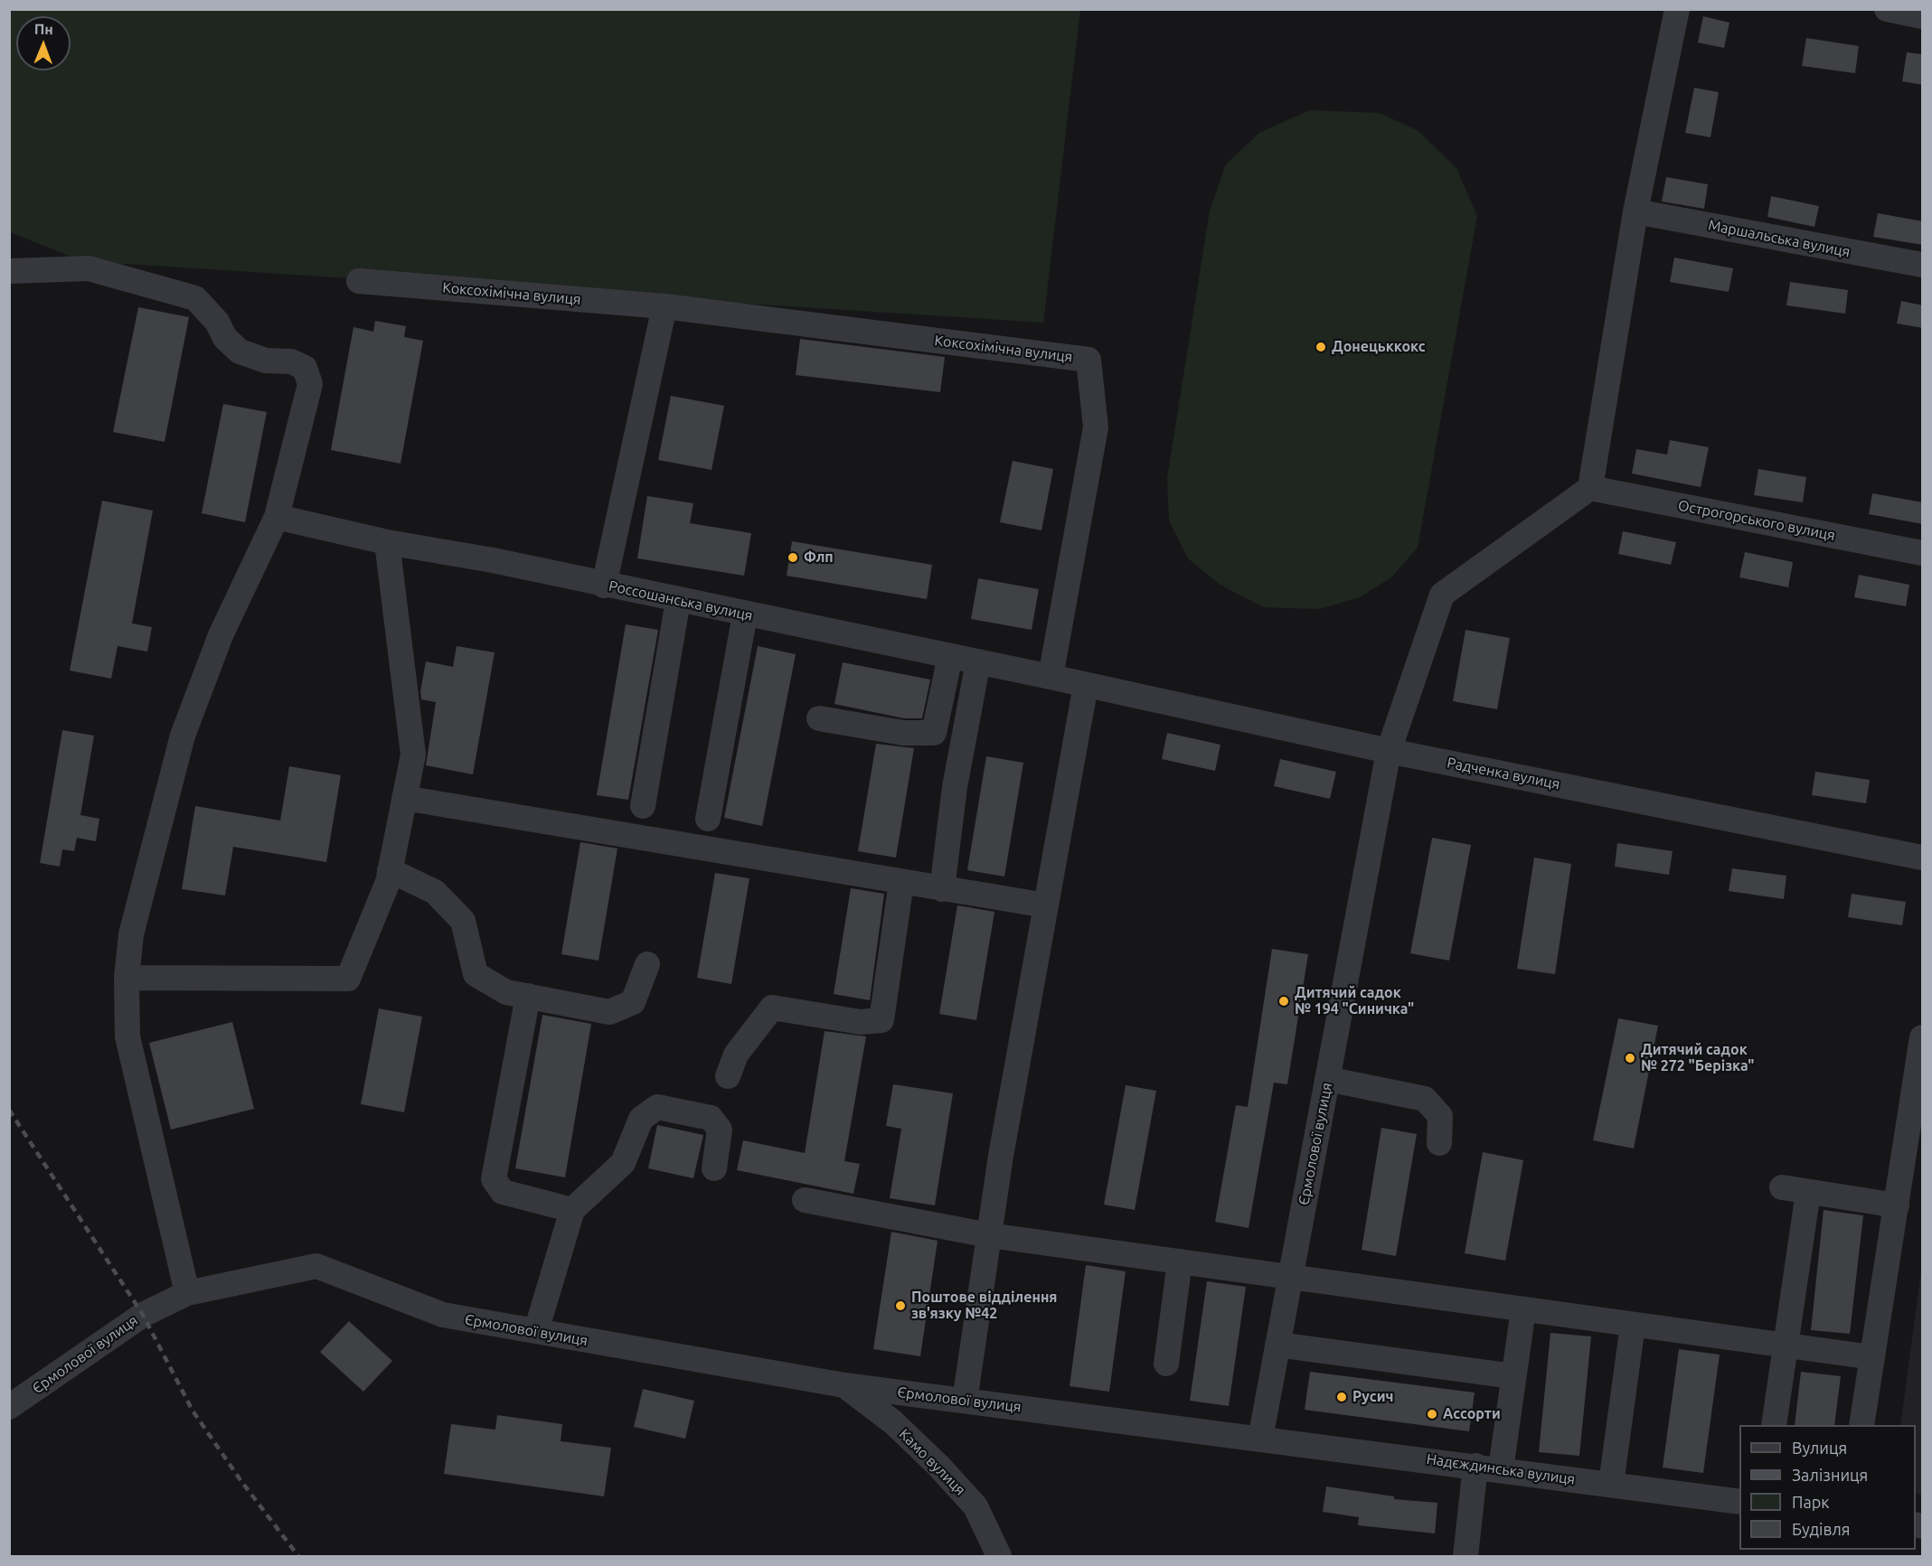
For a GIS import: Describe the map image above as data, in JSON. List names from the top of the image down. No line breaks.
{"streets":{"street":["Маршальська вулиця","Коксохімічна вулиця","Острогорського вулиця","Россошанська вулиця","Радченка вулиця","Єрмолової вулиця","Камо вулиця","Надєждинська вулиця"]},"crossings":[["Коксохімічна вулиця","Россошанська вулиця"],["Острогорського вулиця","Єрмолової вулиця"],["Россошанська вулиця","Радченка вулиця"],["Радченка вулиця","Єрмолової вулиця"],["Єрмолової вулиця","Камо вулиця"],["Єрмолової вулиця","Надєждинська вулиця"]],"places":["Донецьккокс","Флп","Дитячий садок № 194 \"Синичка\"","Дитячий садок № 272 \"Берізка\"","Поштове відділення зв'язку №42","Русич","Ассорти"],"legend":["Вулиця","Залізниця","Парк","Будівля"],"north":"top"}
